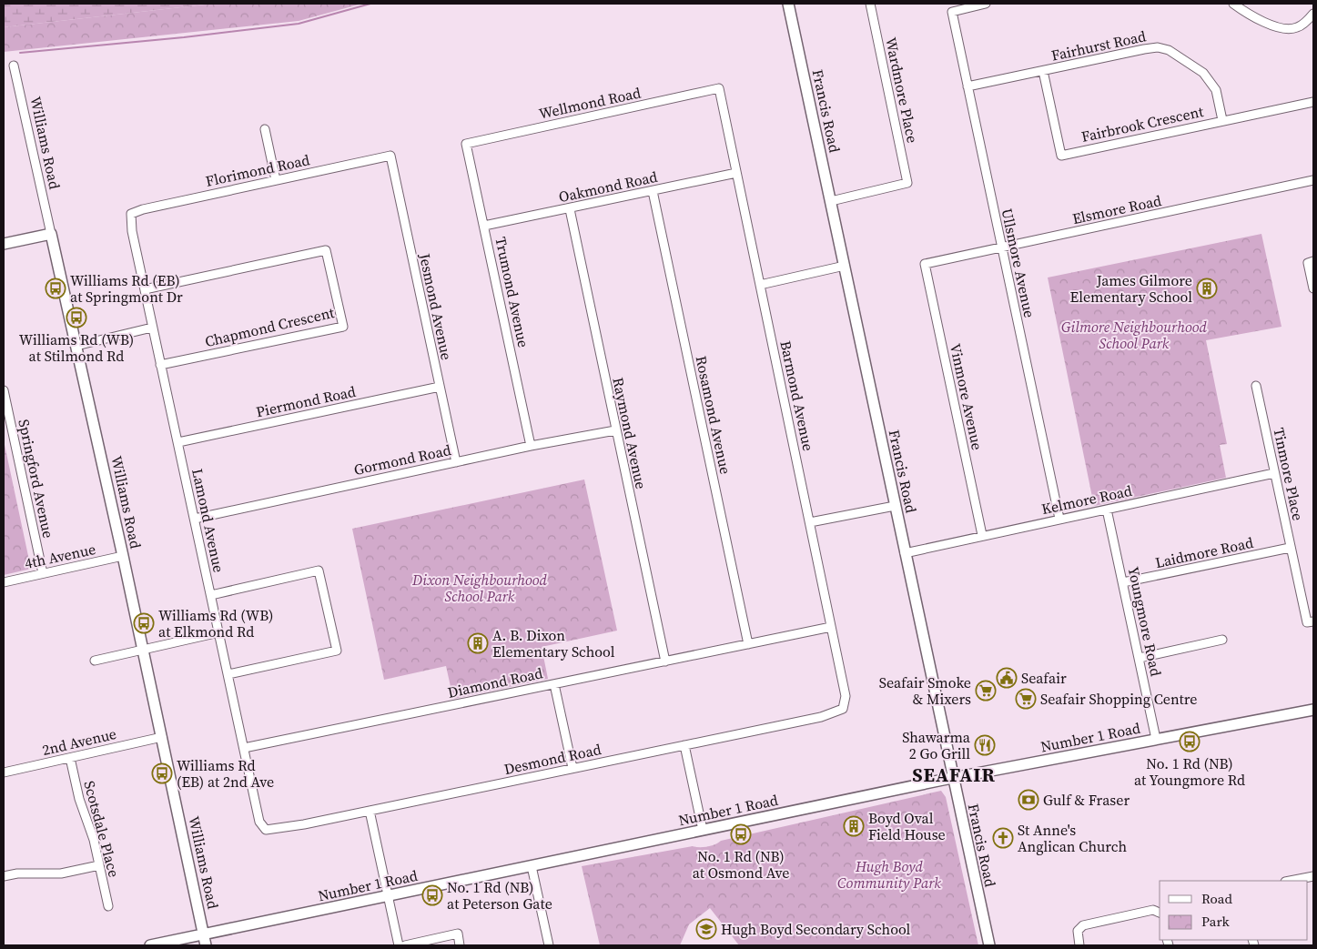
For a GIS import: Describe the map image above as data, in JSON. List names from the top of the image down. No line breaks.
{"streets":{"street":["Fairhurst Road","Wardmore Place","Wellmond Road","Francis Road","Fairbrook Crescent","Williams Road","Florimond Road","Oakmond Road","Elsmore Road","Ullsmore Avenue","Trumond Avenue","Jesmond Avenue","Chapmond Crescent","Barmond Avenue","Vinmore Avenue","Piermond Road","Rosamond Avenue","Raymond Avenue","Gormond Road","Tinmore Place","Springford Avenue","Kelmore Road","Lamond Avenue","Laidmore Road","4th Avenue","Youngmore Road","Diamond Road","Number 1 Road","2nd Avenue","Desmond Road","Scotsdale Place"]},"crossings":[["Fairhurst Road","Fairbrook Crescent"],["Fairhurst Road","Ullsmore Avenue"],["Wardmore Place","Francis Road"],["Wellmond Road","Trumond Avenue"],["Wellmond Road","Barmond Avenue"],["Francis Road","Kelmore Road"],["Francis Road","Number 1 Road"],["Williams Road","4th Avenue"],["Williams Road","Number 1 Road"],["Williams Road","2nd Avenue"],["Florimond Road","Jesmond Avenue"],["Florimond Road","Lamond Avenue"],["Oakmond Road","Trumond Avenue"],["Oakmond Road","Barmond Avenue"],["Oakmond Road","Rosamond Avenue"],["Oakmond Road","Raymond Avenue"],["Elsmore Road","Ullsmore Avenue"],["Elsmore Road","Vinmore Avenue"],["Ullsmore Avenue","Kelmore Road"],["Trumond Avenue","Gormond Road"],["Jesmond Avenue","Piermond Road"],["Jesmond Avenue","Gormond Road"],["Chapmond Crescent","Lamond Avenue"],["Barmond Avenue","Diamond Road"],["Barmond Avenue","Desmond Road"],["Vinmore Avenue","Kelmore Road"],["Piermond Road","Lamond Avenue"],["Rosamond Avenue","Diamond Road"],["Raymond Avenue","Gormond Road"],["Raymond Avenue","Diamond Road"],["Gormond Road","Lamond Avenue"],["Tinmore Place","Kelmore Road"],["Tinmore Place","Laidmore Road"],["Springford Avenue","4th Avenue"],["Kelmore Road","Youngmore Road"],["Lamond Avenue","Diamond Road"],["Lamond Avenue","Desmond Road"],["Laidmore Road","Youngmore Road"],["Youngmore Road","Number 1 Road"],["2nd Avenue","Scotsdale Place"]],"districts":["SEAFAIR"],"parks":["Gilmore Neighbourhood School Park","Dixon Neighbourhood School Park","Hugh Boyd Community Park"],"places":{"bus stop":["Williams Rd (EB) at Springmont Dr","Williams Rd (WB) at Stilmond Rd","Williams Rd (WB) at Elkmond Rd","No. 1 Rd (NB) at Youngmore Rd","Williams Rd (EB) at 2nd Ave","No. 1 Rd (NB) at Osmond Ave","No. 1 Rd (NB) at Peterson Gate"],"building":["James Gilmore Elementary School","A. B. Dixon Elementary School","Boyd Oval Field House"],"public building":["Seafair"],"supermarket":["Seafair Smoke & Mixers","Seafair Shopping Centre"],"restaurant":["Shawarma 2 Go Grill"],"bank":["Gulf & Fraser"],"church":["St Anne's Anglican Church"],"school or university":["Hugh Boyd Secondary School"]},"legend":["Road","Park"]}
